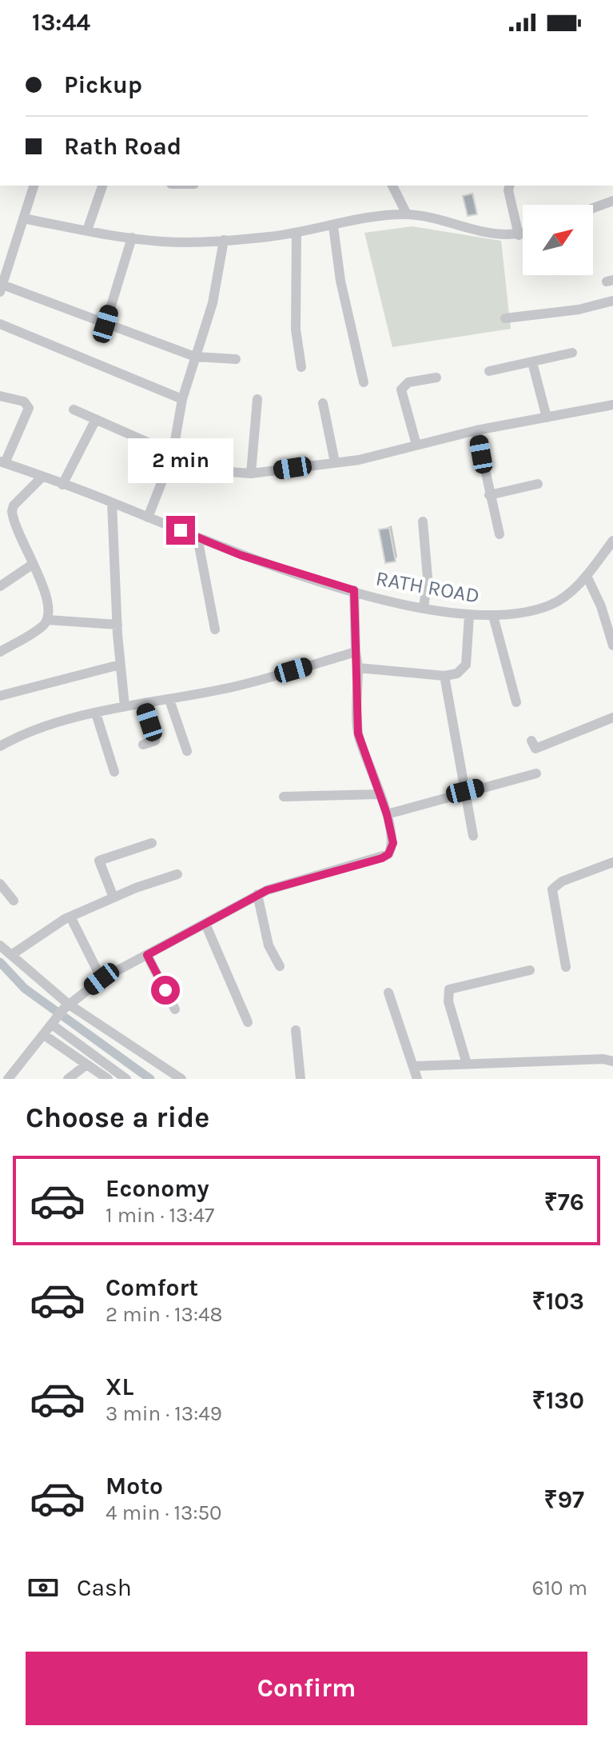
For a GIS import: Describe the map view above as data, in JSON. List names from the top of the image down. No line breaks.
{"streets":{"street":["RATH ROAD"]},"north":"top right","page":{"status":"13:44","banner":["Pickup","Rath Road"],"bubble":"2 min","heading":"Choose a ride","list":[{"name":"Economy","note":"1 min · 13:47","value":"₹76"},{"name":"Comfort","note":"2 min · 13:48","value":"₹103"},{"name":"XL","note":"3 min · 13:49","value":"₹130"},{"name":"Moto","note":"4 min · 13:50","value":"₹97"}],"pay":["Cash","610 m"],"buttons":"Confirm"}}
